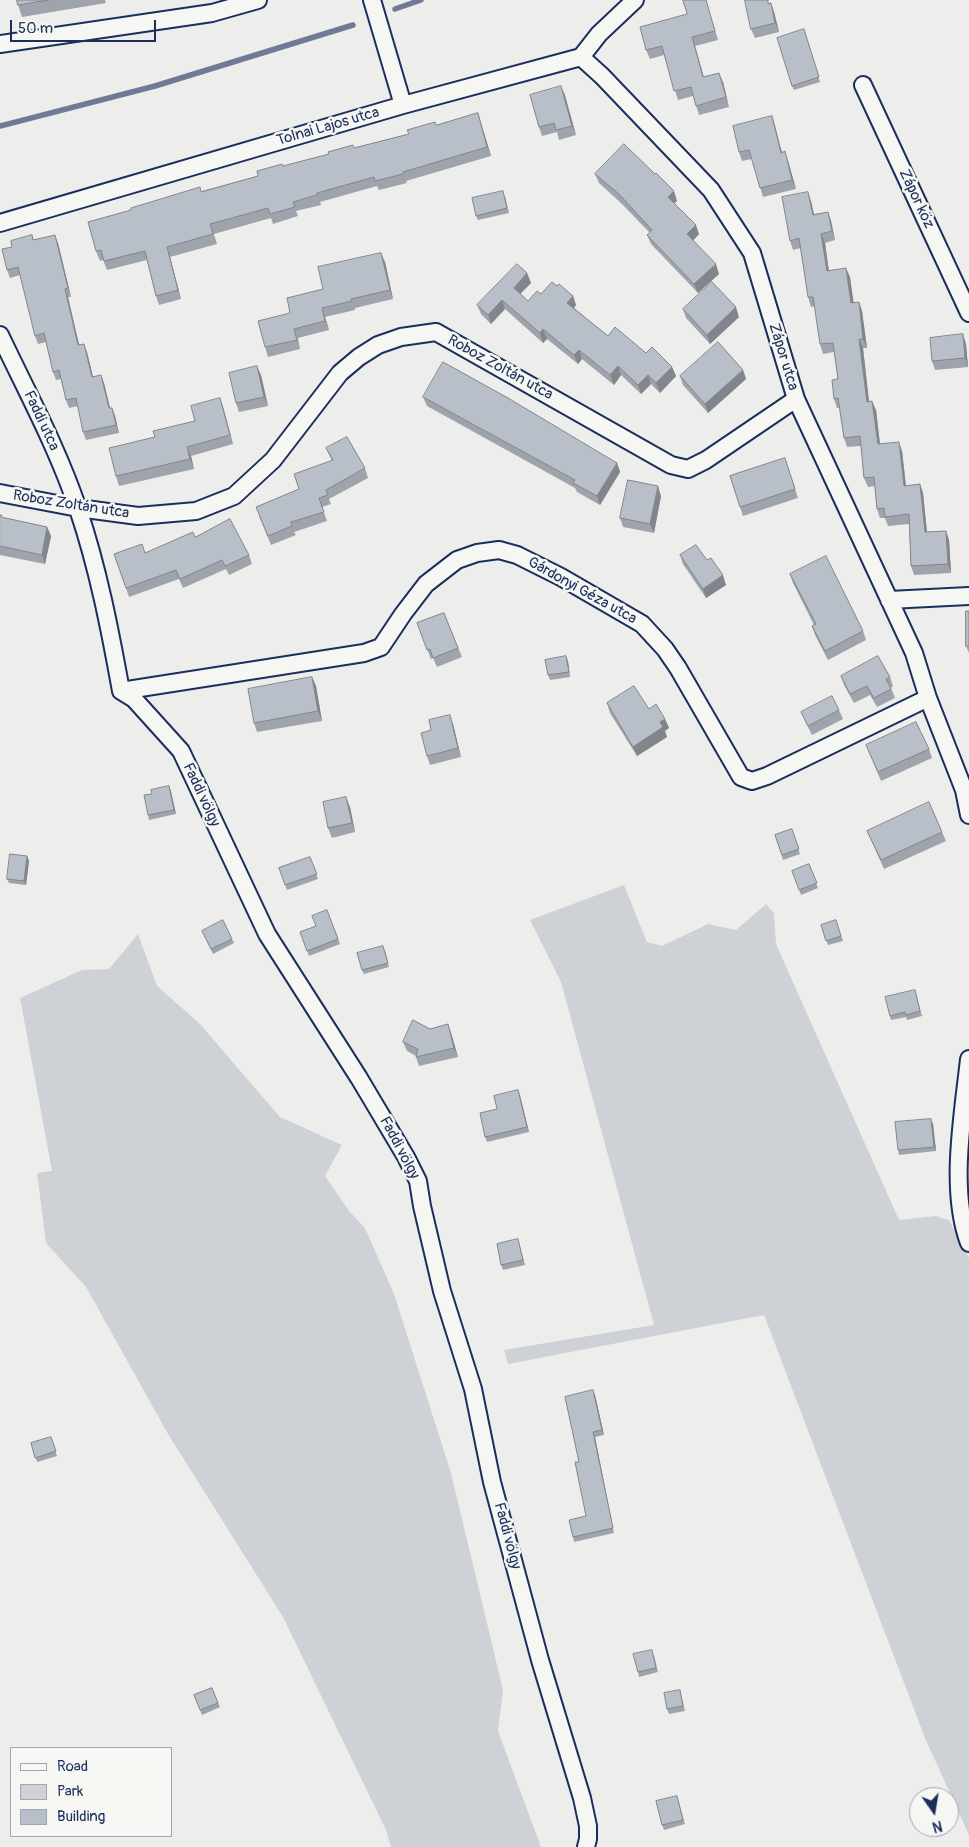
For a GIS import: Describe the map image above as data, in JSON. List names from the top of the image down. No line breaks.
{"streets":{"street":["Tolnai Lajos utca","Zápor köz","Zápor utca","Roboz Zoltán utca","Faddi utca","Gárdonyi Géza utca","Faddi völgy"]},"crossings":[["Tolnai Lajos utca","Zápor utca"],["Zápor utca","Roboz Zoltán utca"],["Zápor utca","Gárdonyi Géza utca"],["Roboz Zoltán utca","Faddi utca"],["Gárdonyi Géza utca","Faddi völgy"]],"legend":["Road","Park","Building"],"scale_bar":"50 m","north":"bottom"}
